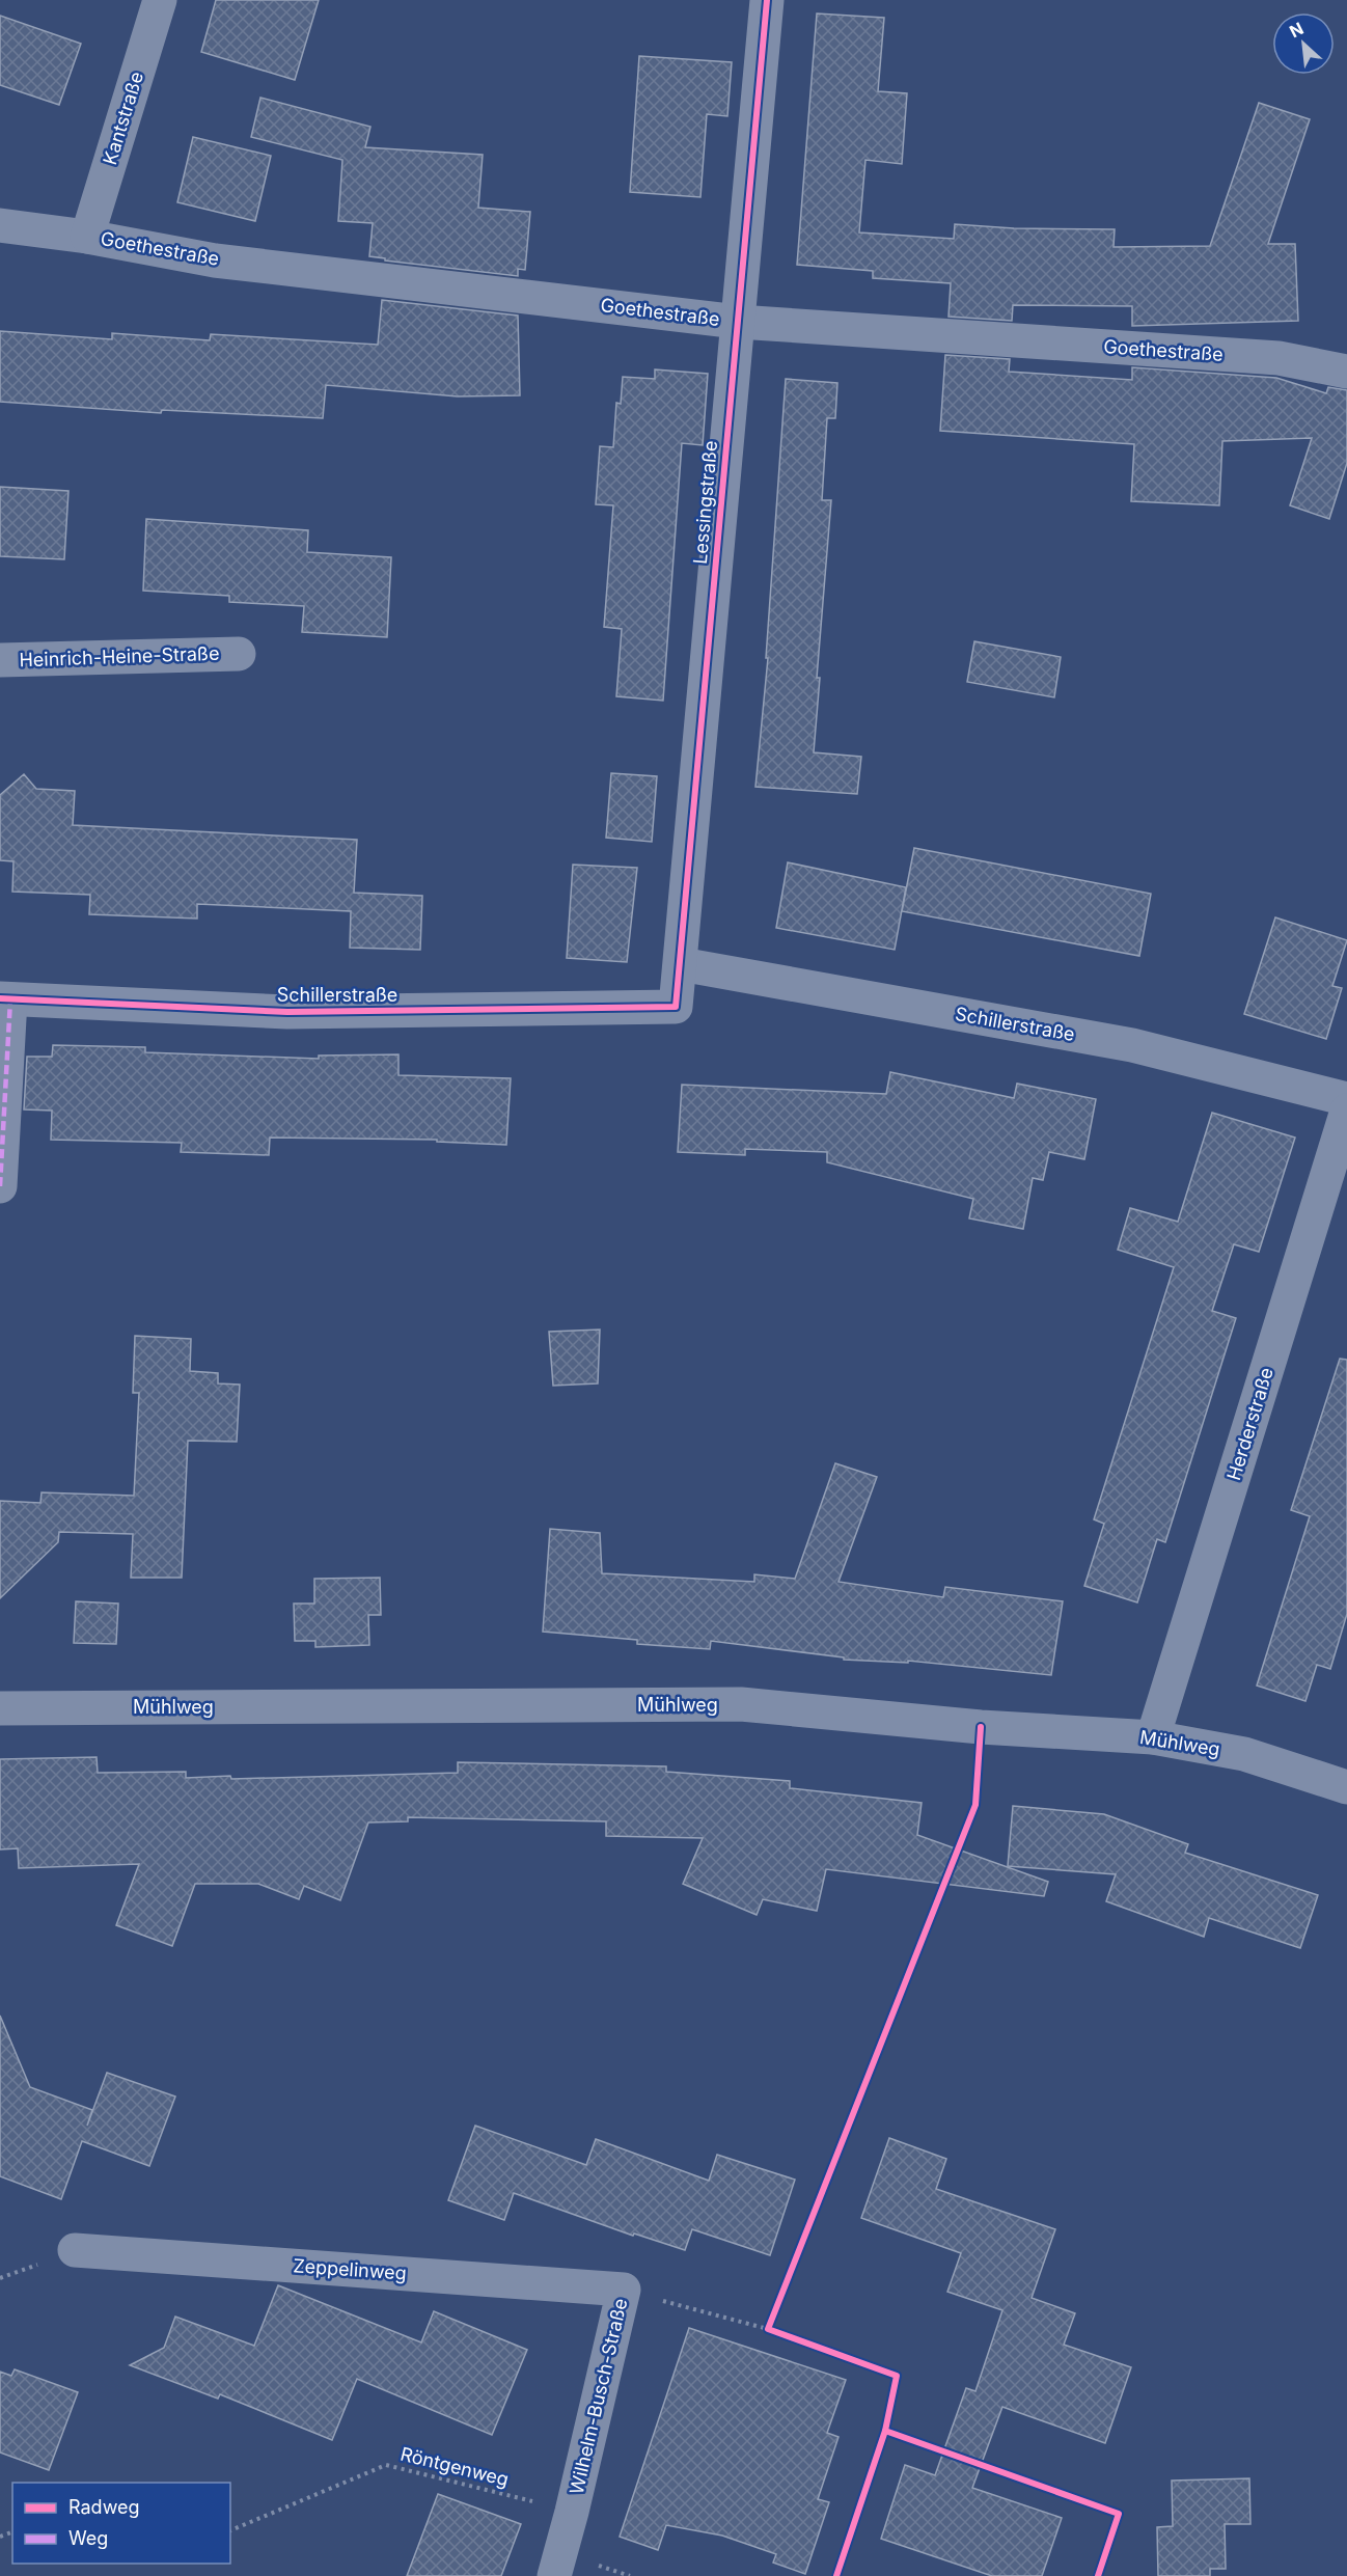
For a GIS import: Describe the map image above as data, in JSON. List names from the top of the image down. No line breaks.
{"streets":{"street":["Kantstraße","Goethestraße","Lessingstraße","Heinrich-Heine-Straße","Schillerstraße","Herderstraße","Mühlweg","Zeppelinweg","Wilhelm-Busch-Straße"],"path":["Röntgenweg"]},"crossings":[["Kantstraße","Goethestraße"],["Goethestraße","Lessingstraße"],["Lessingstraße","Schillerstraße"],["Herderstraße","Mühlweg"],["Zeppelinweg","Wilhelm-Busch-Straße"],["Wilhelm-Busch-Straße","Röntgenweg"]],"legend":["Radweg","Weg"],"north":"top left"}
